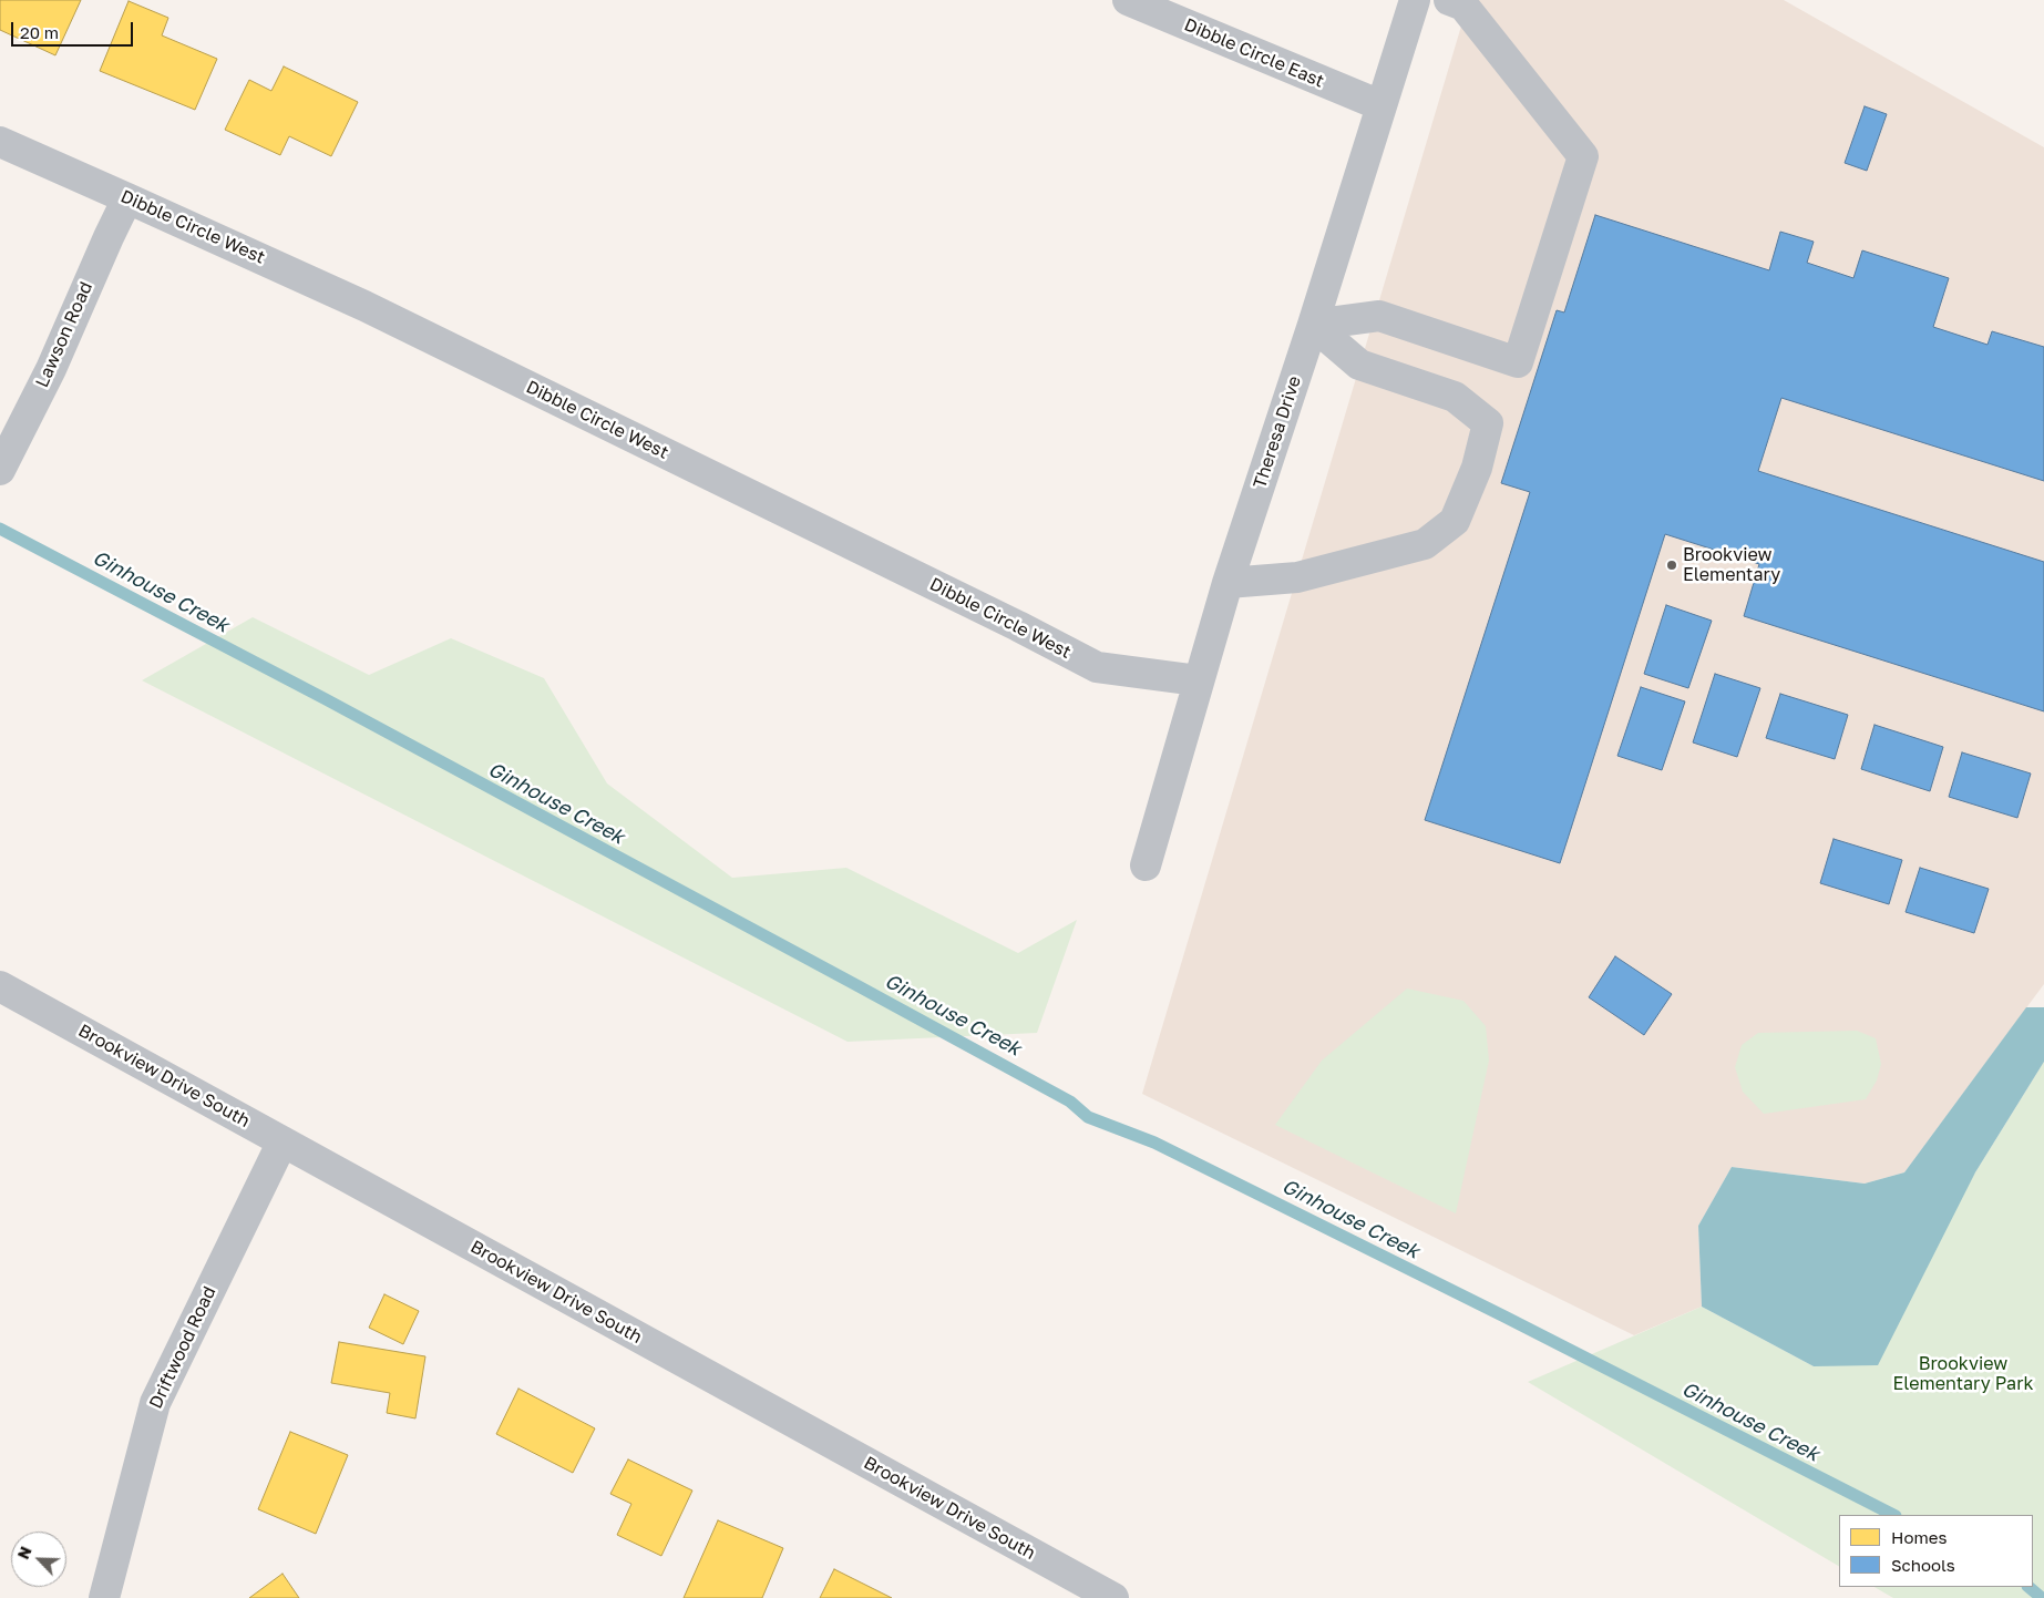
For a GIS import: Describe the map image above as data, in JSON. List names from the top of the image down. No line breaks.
{"streets":{"street":["Dibble Circle East","Dibble Circle West","Lawson Road","Theresa Drive","Brookview Drive South","Driftwood Road"]},"crossings":[["Dibble Circle East","Theresa Drive"],["Dibble Circle West","Lawson Road"],["Dibble Circle West","Theresa Drive"],["Brookview Drive South","Driftwood Road"]],"water":["Ginhouse Creek"],"parks":["Brookview Elementary Park"],"places":["Brookview Elementary"],"legend":["Homes","Schools"],"scale_bar":"20 m","north":"top left"}
